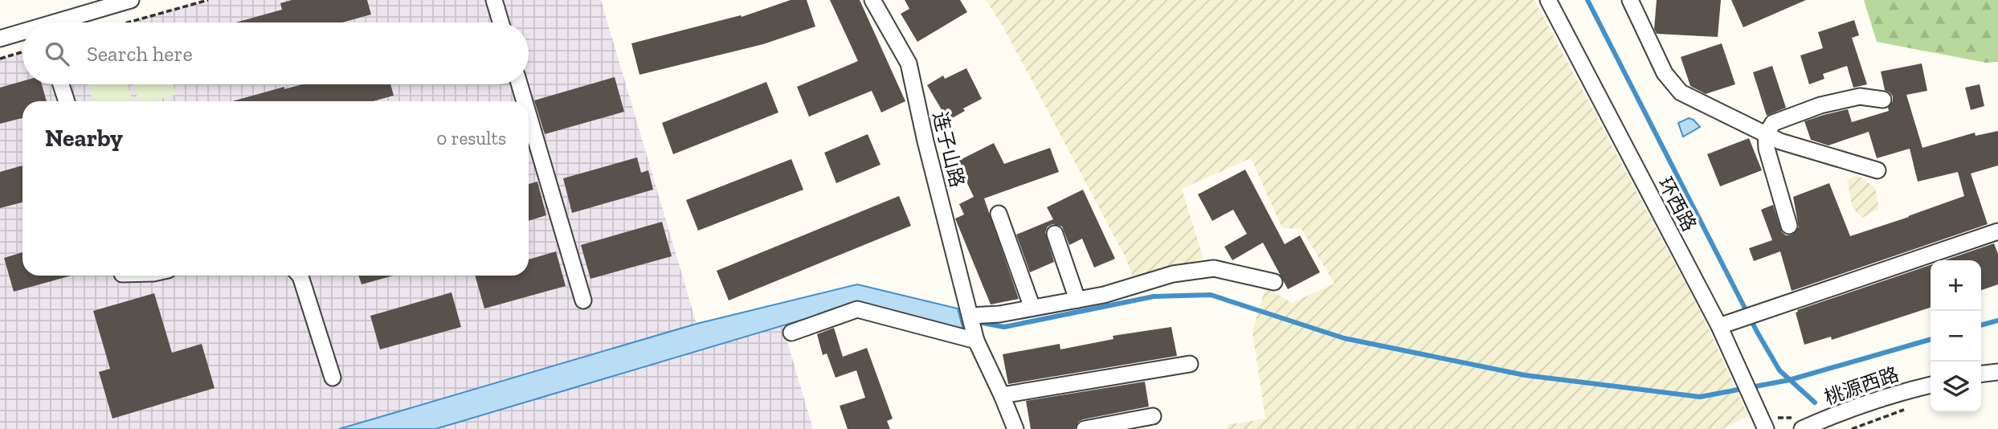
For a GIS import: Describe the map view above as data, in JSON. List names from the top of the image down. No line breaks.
{"streets":{"street":["连子山路","环西路","桃源西路"]},"page":{"search":"Search here","heading":["Nearby","0 results"],"map_buttons":["+","−"]}}
